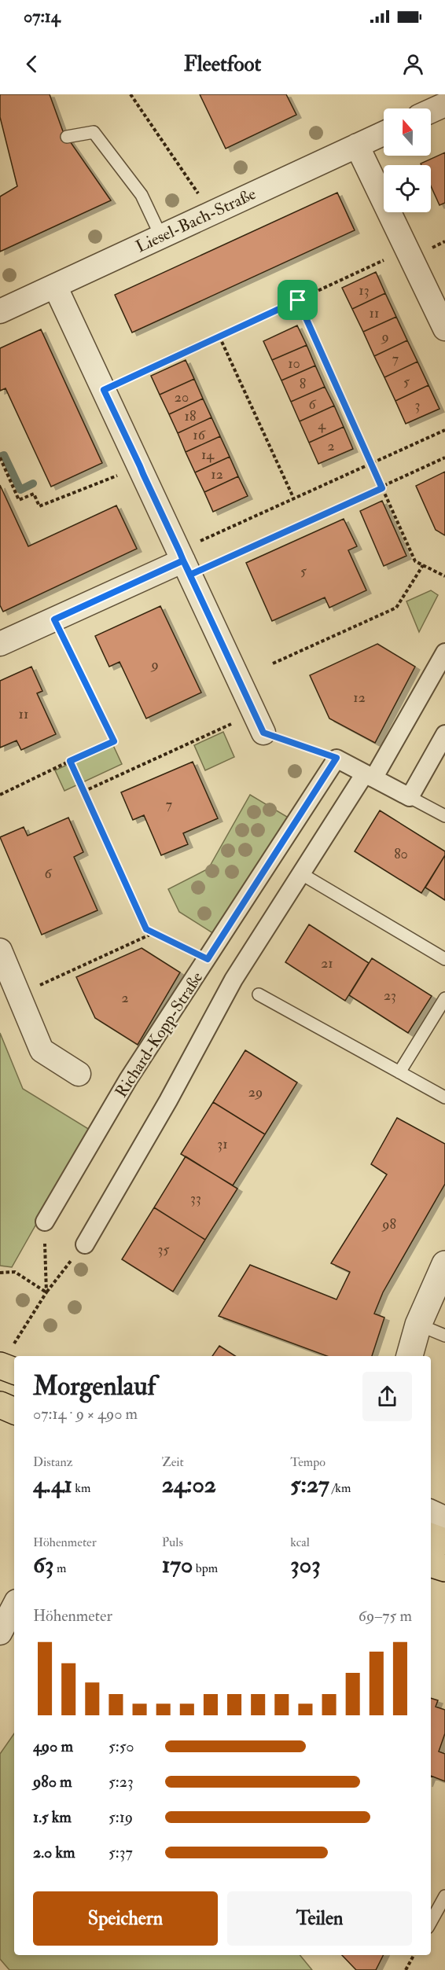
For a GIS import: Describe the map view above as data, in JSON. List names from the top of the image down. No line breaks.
{"streets":{"street":["Liesel-Bach-Straße","Richard-Kopp-Straße"]},"house_numbers":["13","11","9","7","10","5","8","20","6","3","18","4","16","2","14","12","5","9","12","11","7","80","6","21","23","2","29","31","33","98","35"],"north":"top","page":{"status":"07:14","header":"Fleetfoot","heading":["Morgenlauf","07:14 · 9 × 490 m"],"stats":[["Distanz","4.41 km"],["Zeit","24:02"],["Tempo","5:27 /km"],["Höhenmeter","63 m"],["Puls","170 bpm"],["kcal","303"]],"chart":["Höhenmeter","69–75 m"],"list":[{"name":"490 m","note":"5:50"},{"name":"980 m","note":"5:23"},{"name":"1.5 km","note":"5:19"},{"name":"2.0 km","note":"5:37"}],"buttons":["Speichern","Teilen"]}}
